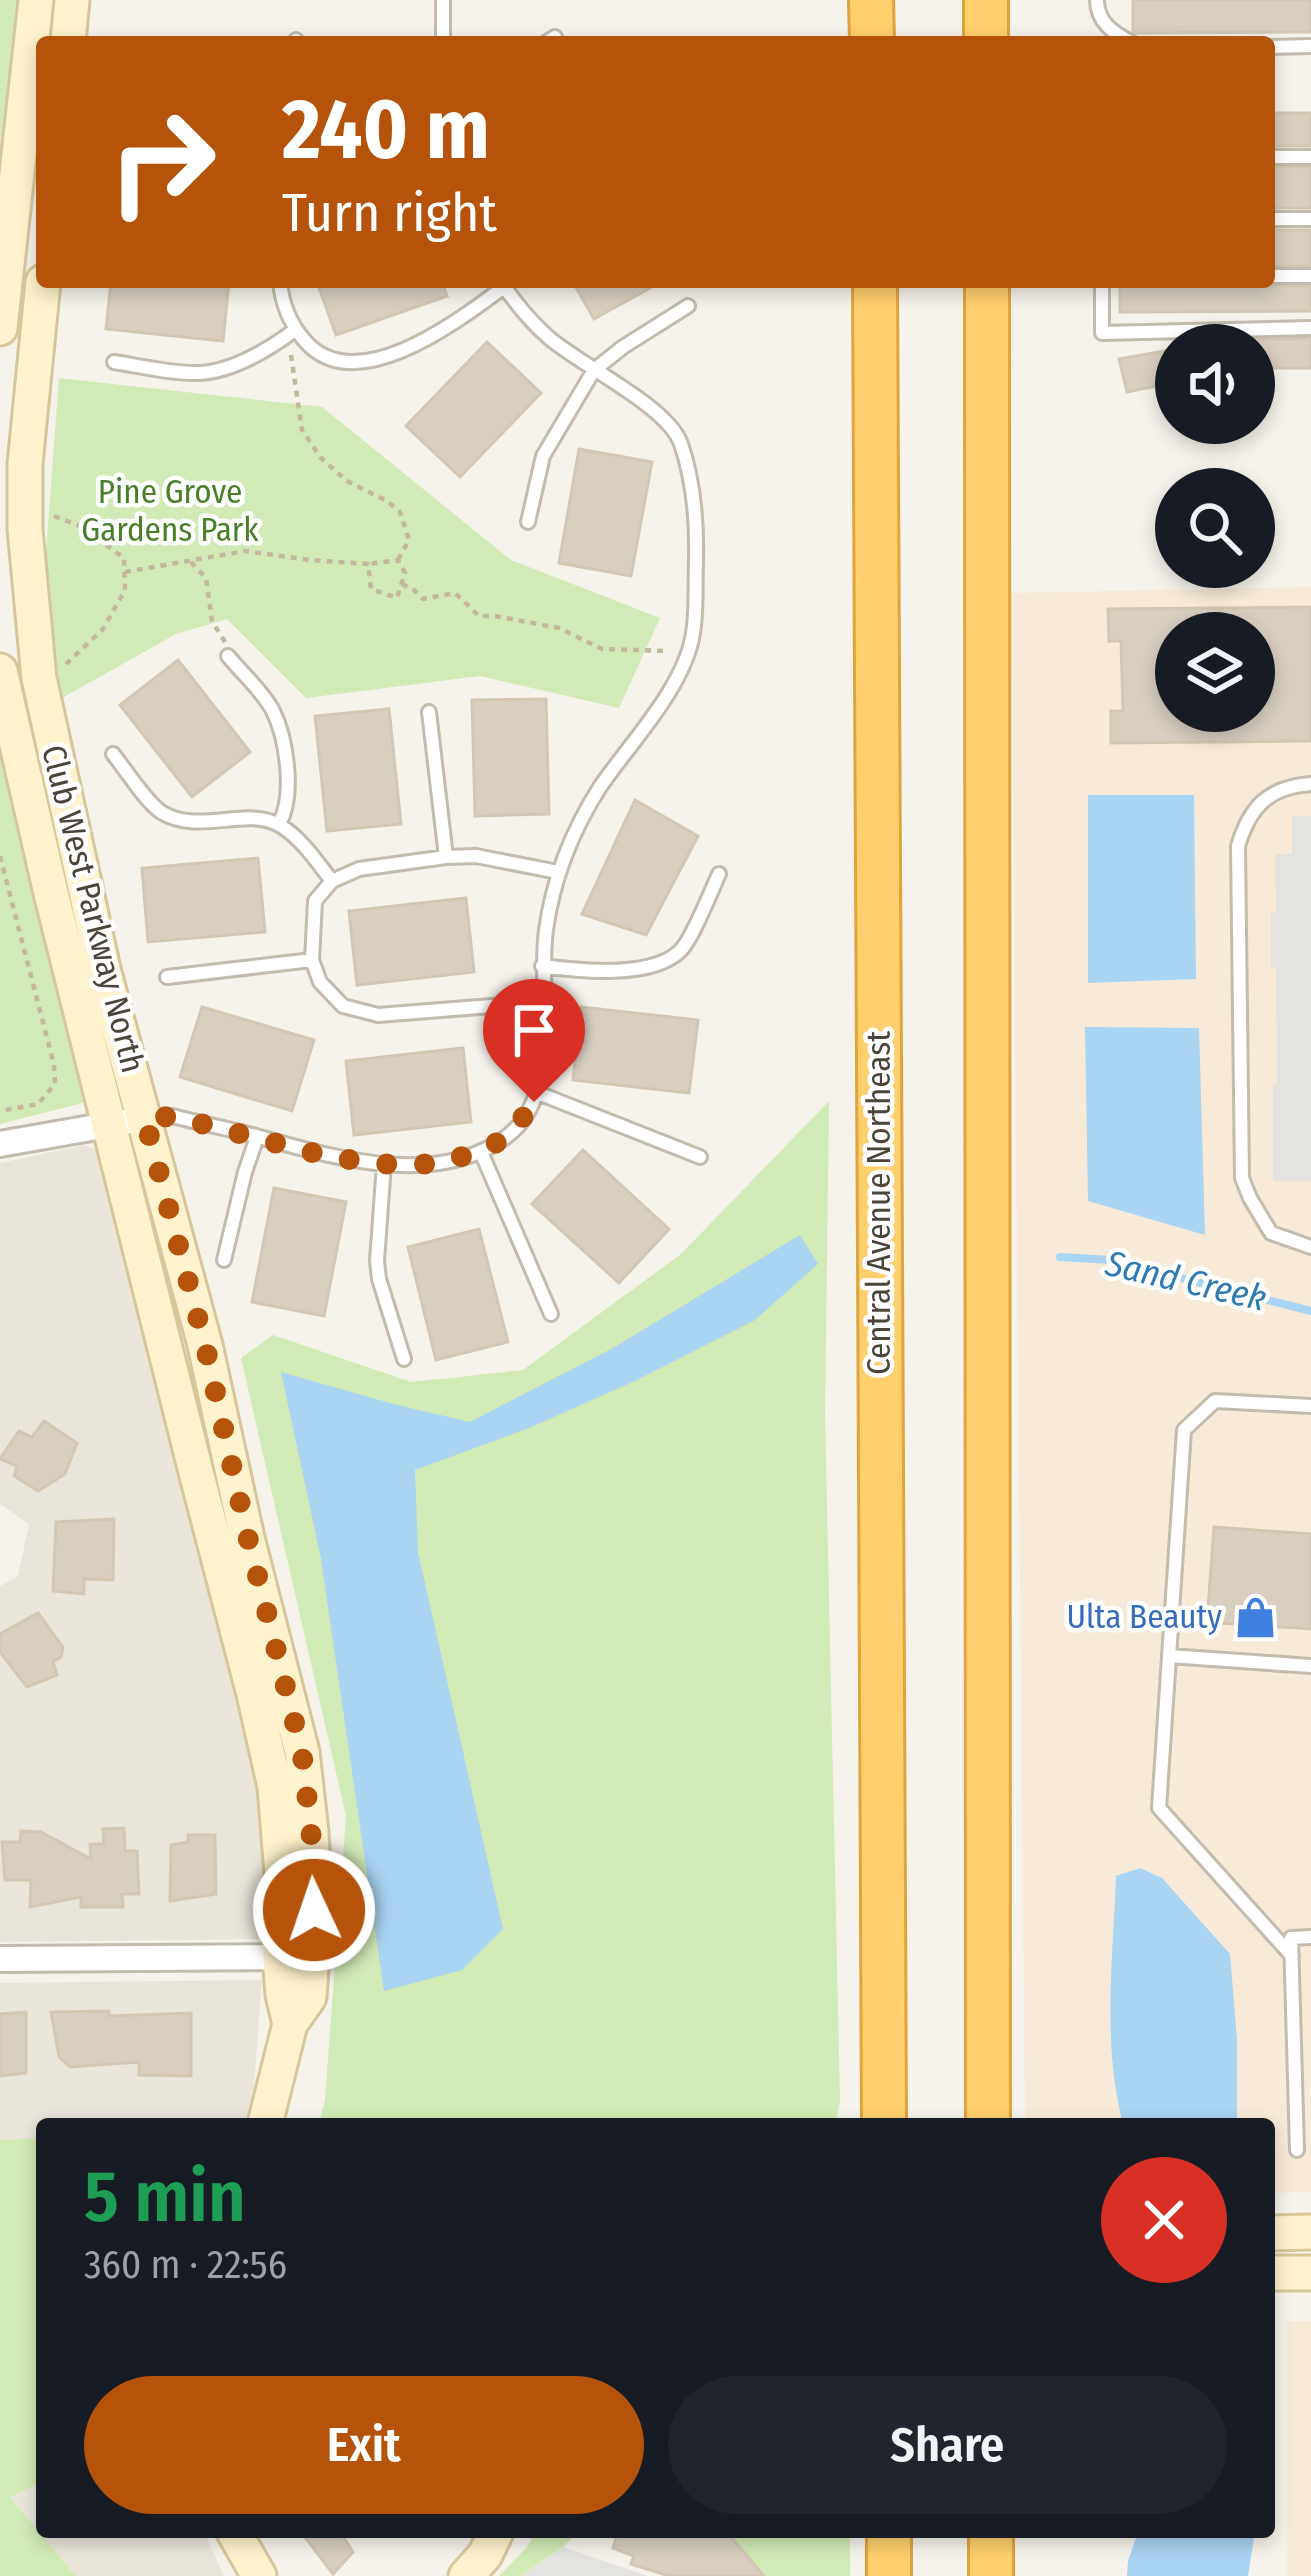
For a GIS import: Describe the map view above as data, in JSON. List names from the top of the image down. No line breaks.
{"streets":{"highway":["Central Avenue Northeast"],"street":["Club West Parkway North"]},"water":["Sand Creek"],"parks":["Pine Grove Gardens Park"],"places":{"shop":["Ulta Beauty"]},"page":{"turn":["240 m","Turn right"],"heading":["5 min","360 m · 22:56"],"buttons":["Exit","Share"]}}
